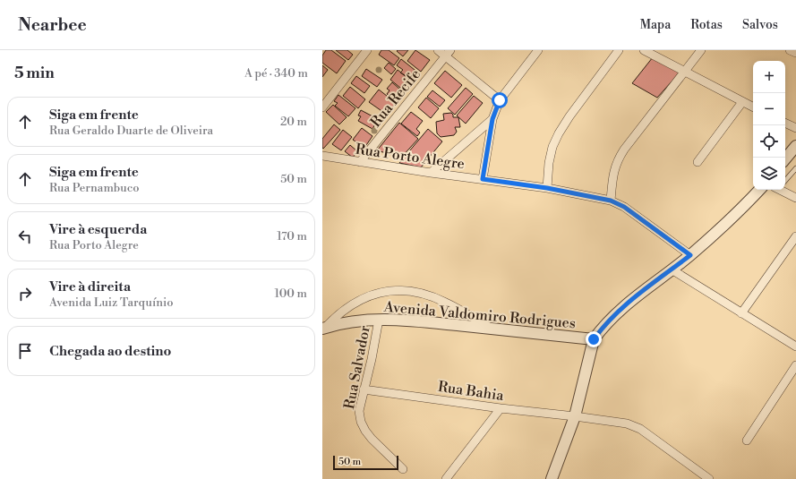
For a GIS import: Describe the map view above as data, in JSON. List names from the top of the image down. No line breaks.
{"streets":{"street":["Rua Recife","Rua Porto Alegre","Avenida Valdomiro Rodrigues","Rua Salvador","Rua Bahia"]},"crossings":[["Rua Recife","Rua Porto Alegre"],["Avenida Valdomiro Rodrigues","Rua Salvador"],["Rua Salvador","Rua Bahia"]],"scale_bar":"50 m","page":{"header":"Nearbee","nav":["Mapa","Rotas","Salvos"],"heading":["5 min","A pé · 340 m"],"map_buttons":["+","−"],"list":[["Siga em frente","Rua Geraldo Duarte de Oliveira","20 m"],["Siga em frente","Rua Pernambuco","50 m"],["Vire à esquerda","Rua Porto Alegre","170 m"],["Vire à direita","Avenida Luiz Tarquínio","100 m"],"Chegada ao destino"],"scale":"50 m"}}
